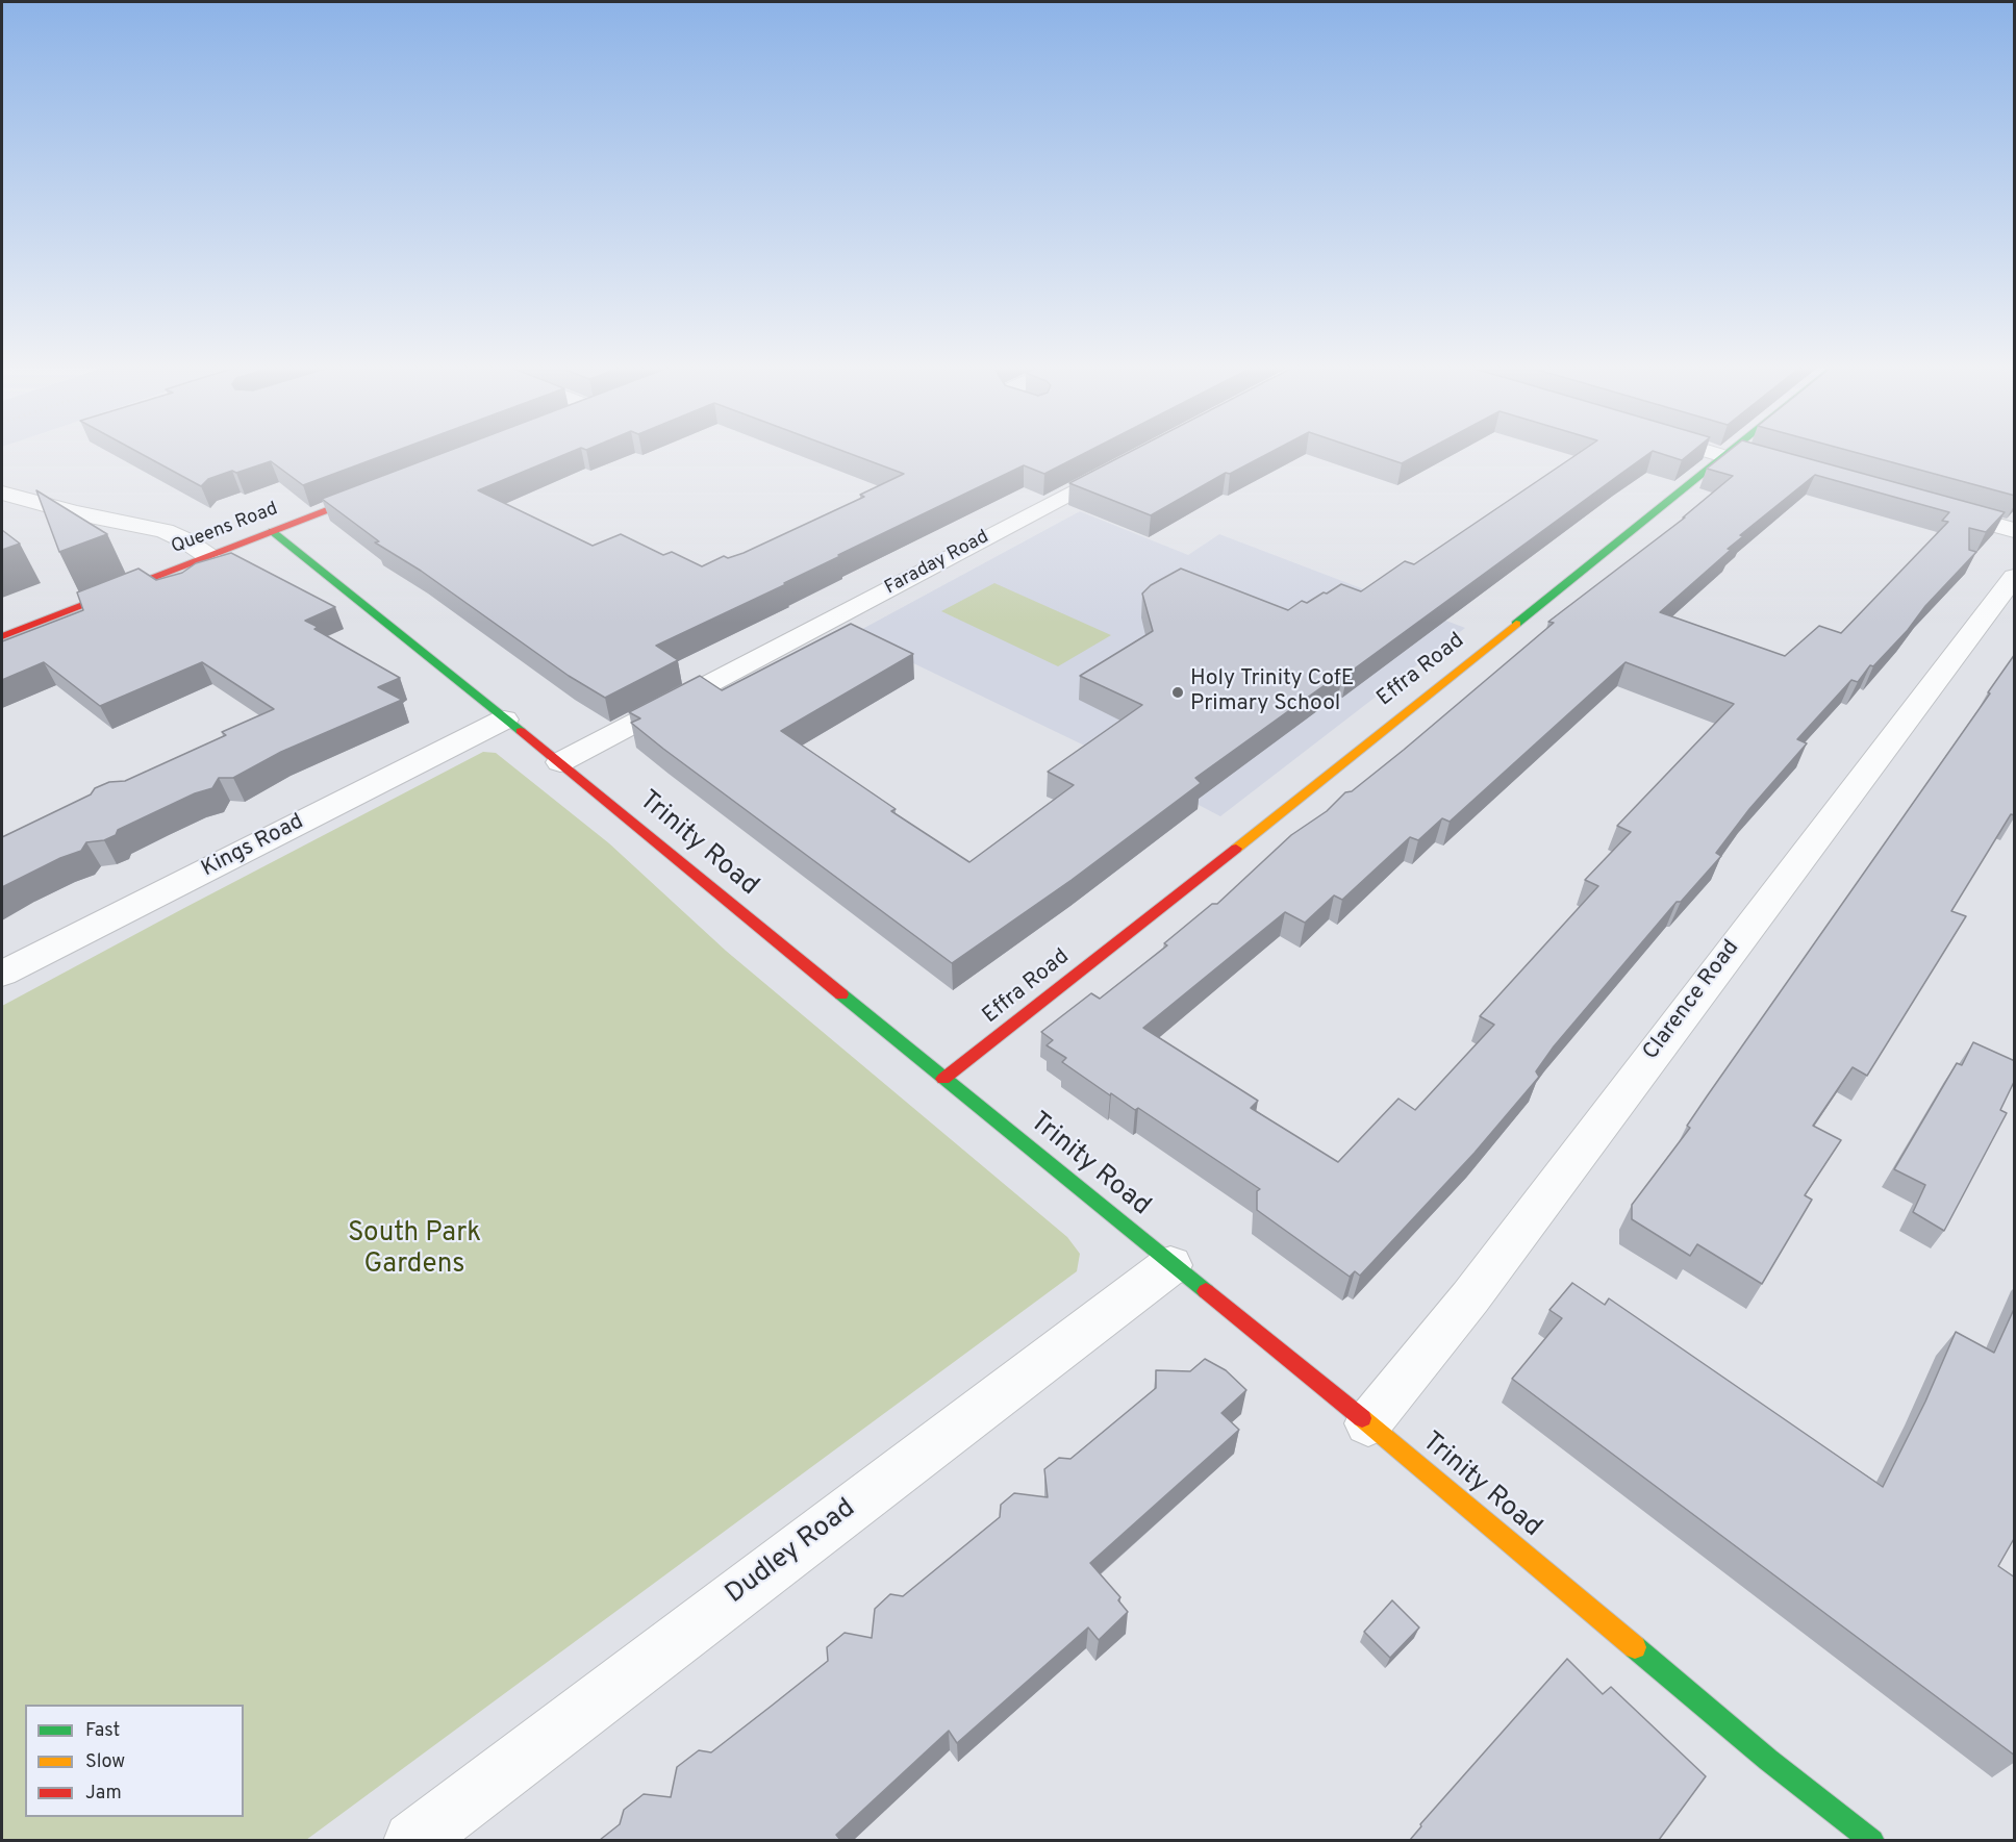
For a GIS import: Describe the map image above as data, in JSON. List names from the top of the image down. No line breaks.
{"streets":{"street":["Queens Road","Faraday Road","Effra Road","Trinity Road","Kings Road","Clarence Road","Dudley Road"]},"crossings":[["Queens Road","Trinity Road"],["Faraday Road","Trinity Road"],["Effra Road","Trinity Road"],["Trinity Road","Kings Road"],["Trinity Road","Clarence Road"],["Trinity Road","Dudley Road"]],"parks":["South Park Gardens"],"places":["Holy Trinity CofE Primary School"],"legend":["Fast","Slow","Jam"]}
